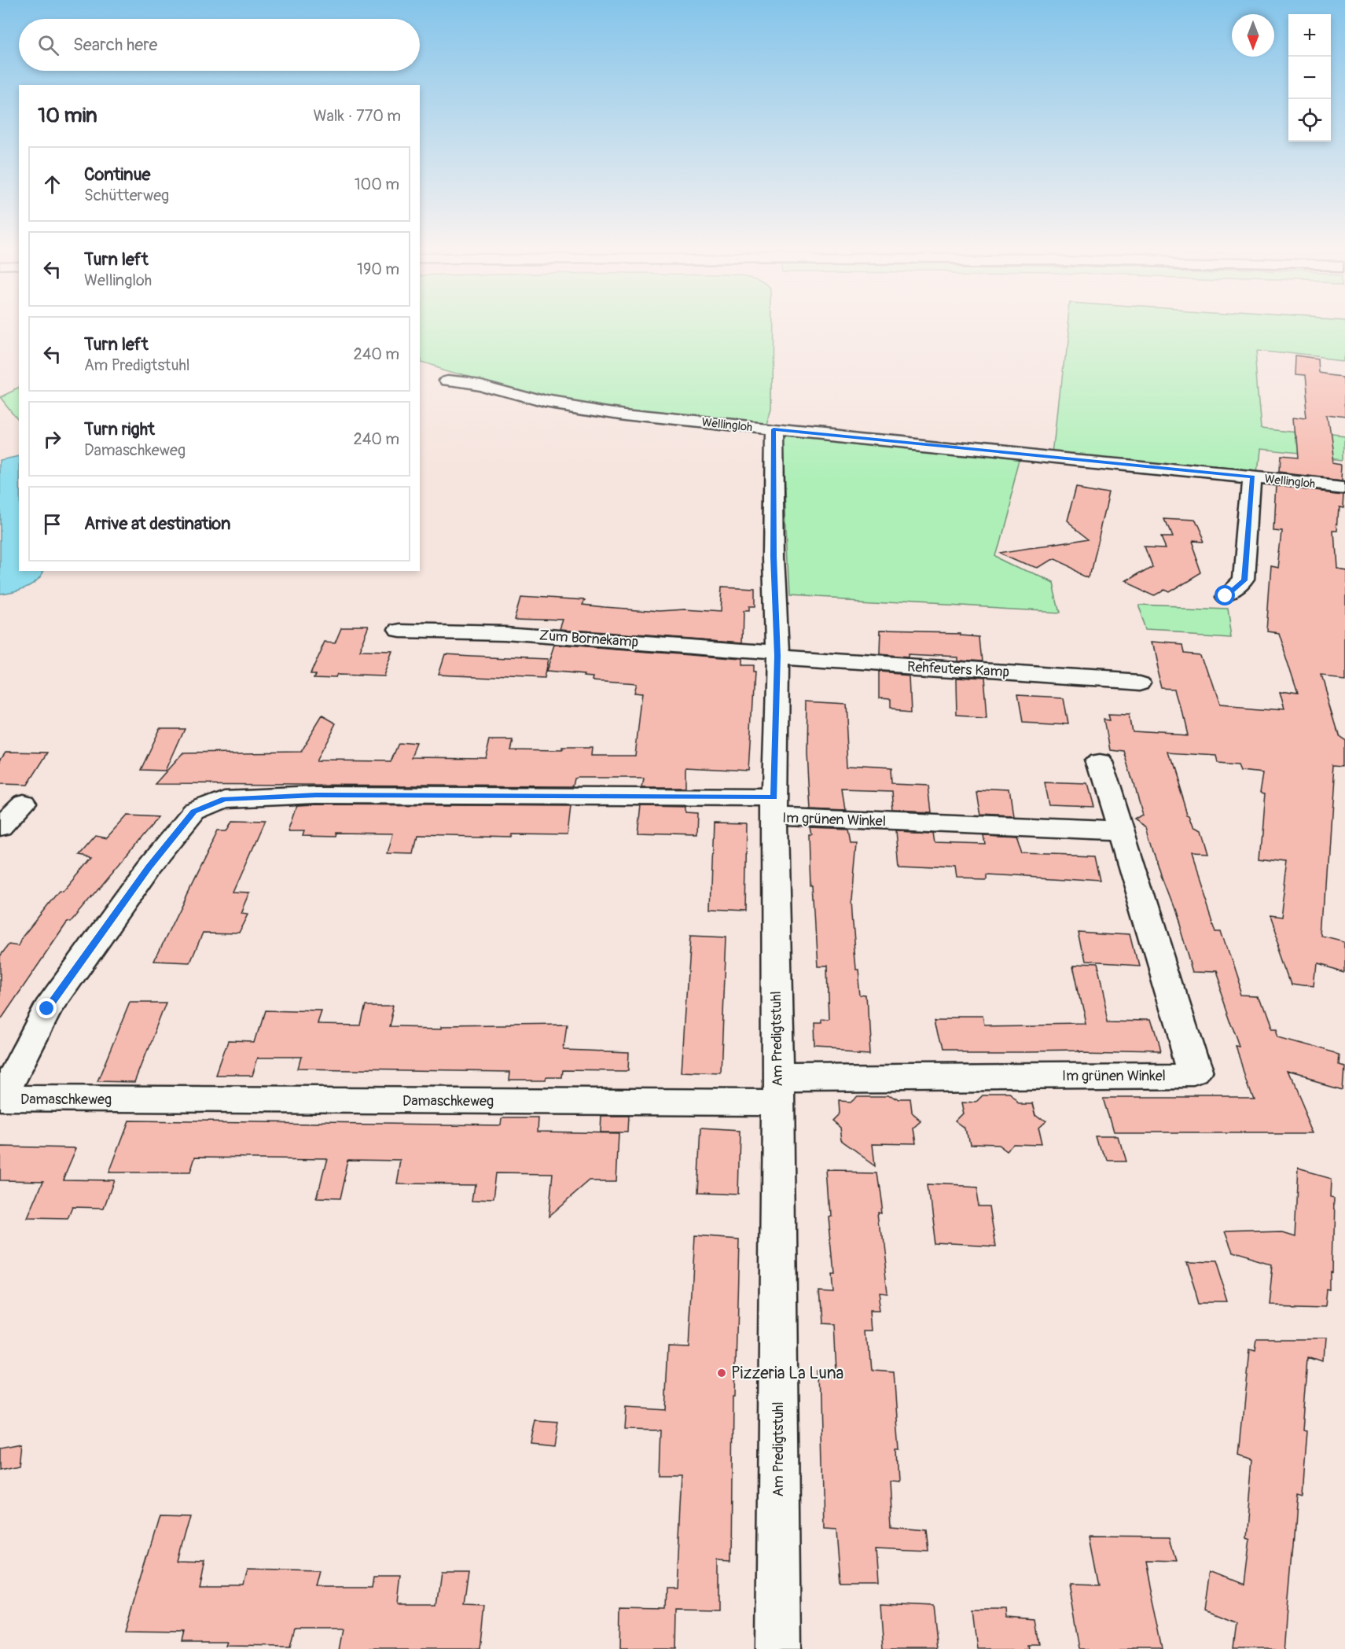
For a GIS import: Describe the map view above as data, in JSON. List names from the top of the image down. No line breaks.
{"streets":{"main road":["Wellingloh","Zum Bornekamp","Rehfeuters Kamp","Im grünen Winkel","Am Predigtstuhl","Damaschkeweg"]},"crossings":[["Wellingloh","Am Predigtstuhl"],["Zum Bornekamp","Rehfeuters Kamp"],["Zum Bornekamp","Am Predigtstuhl"],["Rehfeuters Kamp","Am Predigtstuhl"],["Im grünen Winkel","Am Predigtstuhl"],["Im grünen Winkel","Damaschkeweg"],["Am Predigtstuhl","Damaschkeweg"]],"places":["Pizzeria La Luna"],"north":"bottom","page":{"map_buttons":["+","−"],"search":"Search here","heading":["10 min","Walk · 770 m"],"list":[["Continue","Schütterweg","100 m"],["Turn left","Wellingloh","190 m"],["Turn left","Am Predigtstuhl","240 m"],["Turn right","Damaschkeweg","240 m"],"Arrive at destination"]}}
